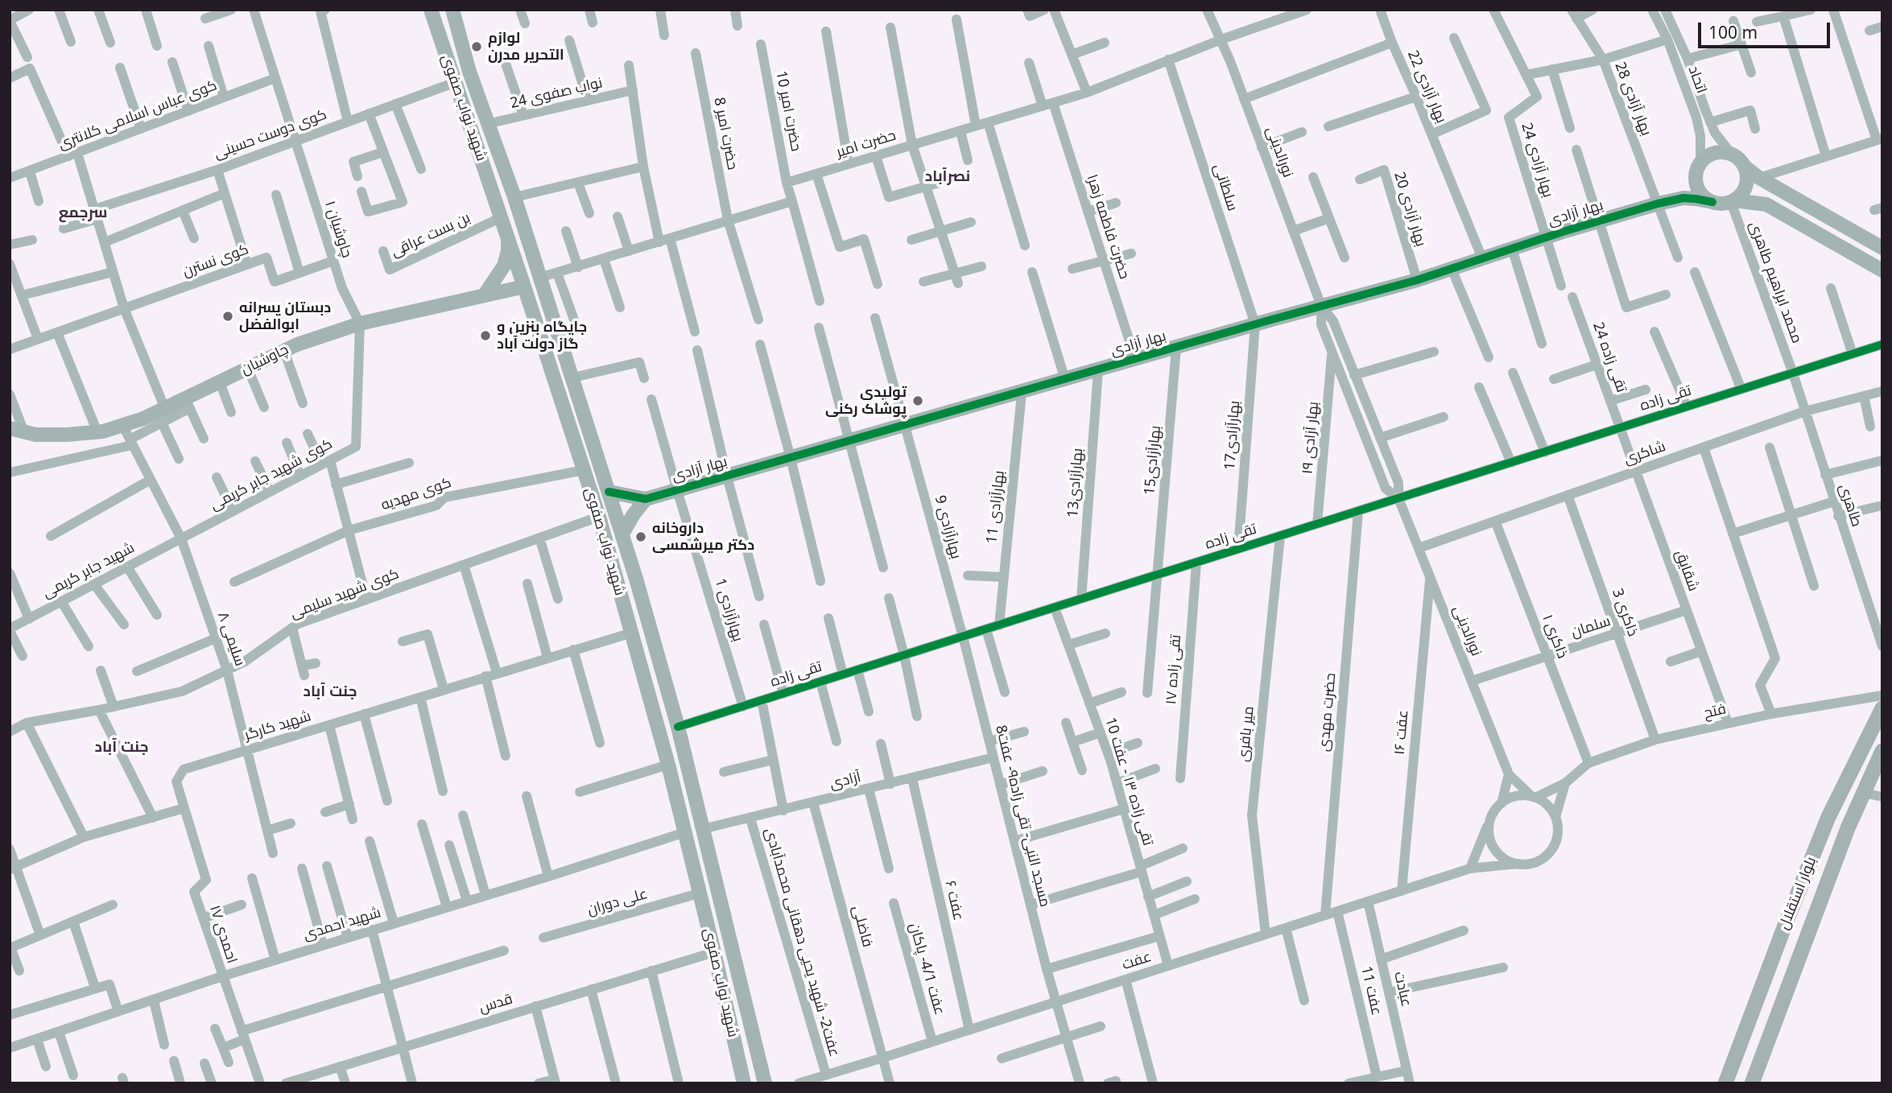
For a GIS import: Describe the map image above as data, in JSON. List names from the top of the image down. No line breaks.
{"streets":{"main road":["شهید نواب صفوی","بهار آزادی","چاوشیان","بلوار استقلال"],"street":["اتحاد","بهار آزادی 22","نواب صفوی 24","بهار آزادی 28","حضرت امیر 10","کوی عباس اسلامی کلانتری","حضرت امیر 8","کوی دوست حسینی","حضرت امیر","نورالدینی","بهار آزادی 24","سلطانی","بهار آزادی 20","حضرت فاطمه زهرا","چاوشیان ۱","بن بست عراقی","کوی نسترن","محمد ابراهیم طاهری","تقی زاده 24","تقی زاده","بهارآزادی17","بهار آزادی ۱۹","شاکری","بهارآزادی15","کوی شهید جابر کریمی","بهارآزادی13","کوی مهدیه","طاهری","بهارآزادی 11","بهارآزادی 9","شهید جابر کریمی","شقایق","کوی شهید سلیمی","بهارآزادی 1","ذاکری 3","سلمان","ذاکری ۱","سلیمی ۸","تقی زاده ۱۷","فتح","حضرت مهدی","شهید کارگر","عفت ۱۶","میر بافری","آزادی","تقی زاده ۱۳ - عفت 10","مسجد النبی- تقی زاده۹- عفت8","عفت ۶","علی دوران","شهید احمدی","فاضلی","احمدی ۱۷","عفت2- شهید یحیی دهقانی محمدآبادی","عفت","عفت 4/1- پاکان","عبادت","عفت 11","قدس"]},"crossings":[["اتحاد","بهار آزادی"],["اتحاد","محمد ابراهیم طاهری"],["بهار آزادی 22","نورالدینی"],["بهار آزادی 22","بهار آزادی"],["نواب صفوی 24","شهید نواب صفوی"],["بهار آزادی 28","بهار آزادی"],["شهید نواب صفوی","کوی دوست حسینی"],["شهید نواب صفوی","بهار آزادی"],["شهید نواب صفوی","بن بست عراقی"],["شهید نواب صفوی","چاوشیان"],["شهید نواب صفوی","تقی زاده"],["شهید نواب صفوی","کوی مهدیه"],["شهید نواب صفوی","کوی شهید سلیمی"],["شهید نواب صفوی","شهید کارگر"],["شهید نواب صفوی","آزادی"],["شهید نواب صفوی","علی دوران"],["شهید نواب صفوی","شهید احمدی"],["شهید نواب صفوی","قدس"],["حضرت امیر 10","حضرت امیر"],["کوی عباس اسلامی کلانتری","چاوشیان ۱"],["کوی دوست حسینی","چاوشیان ۱"],["حضرت امیر","نورالدینی"],["حضرت امیر","سلطانی"],["حضرت امیر","حضرت فاطمه زهرا"],["نورالدینی","بهار آزادی"],["نورالدینی","تقی زاده"],["نورالدینی","بهار آزادی ۱۹"],["نورالدینی","شاکری"],["نورالدینی","سلمان"],["نورالدینی","فتح"],["نورالدینی","عفت ۱۶"],["نورالدینی","عفت"],["بهار آزادی 24","بهار آزادی"],["سلطانی","بهار آزادی"],["سلطانی","بهارآزادی17"],["بهار آزادی 20","بهار آزادی"],["بهار آزادی","حضرت فاطمه زهرا"],["بهار آزادی","محمد ابراهیم طاهری"],["بهار آزادی","بهارآزادی17"],["بهار آزادی","بهارآزادی15"],["بهار آزادی","بهارآزادی13"],["بهار آزادی","بهارآزادی 11"],["بهار آزادی","بهارآزادی 9"],["بهار آزادی","بهارآزادی 1"],["چاوشیان ۱","کوی نسترن"],["چاوشیان ۱","چاوشیان"],["چاوشیان ۱","کوی شهید جابر کریمی"],["محمد ابراهیم طاهری","تقی زاده"],["محمد ابراهیم طاهری","طاهری"],["تقی زاده 24","تقی زاده"],["تقی زاده 24","شقایق"],["چاوشیان","کوی شهید جابر کریمی"],["چاوشیان","سلیمی ۸"],["تقی زاده","بهارآزادی17"],["تقی زاده","بهار آزادی ۱۹"],["تقی زاده","بهارآزادی15"],["تقی زاده","بهارآزادی13"],["تقی زاده","طاهری"],["تقی زاده","بهارآزادی 11"],["تقی زاده","بهارآزادی 9"],["تقی زاده","شقایق"],["تقی زاده","بهارآزادی 1"],["تقی زاده","تقی زاده ۱۷"],["تقی زاده","حضرت مهدی"],["تقی زاده","میر بافری"],["تقی زاده","تقی زاده ۱۳ - عفت 10"],["تقی زاده","مسجد النبی- تقی زاده۹- عفت8"],["شاکری","طاهری"],["شاکری","شقایق"],["شاکری","ذاکری 3"],["شاکری","ذاکری ۱"],["کوی شهید جابر کریمی","شهید جابر کریمی"],["کوی شهید جابر کریمی","سلیمی ۸"],["بهارآزادی 9","مسجد النبی- تقی زاده۹- عفت8"],["شهید جابر کریمی","سلیمی ۸"],["شقایق","سلمان"],["شقایق","فتح"],["کوی شهید سلیمی","سلیمی ۸"],["ذاکری 3","سلمان"],["ذاکری 3","فتح"],["سلمان","ذاکری ۱"],["ذاکری ۱","فتح"],["سلیمی ۸","شهید کارگر"],["فتح","عفت"],["حضرت مهدی","عفت"],["شهید کارگر","احمدی ۱۷"],["عفت ۱۶","عفت"],["میر بافری","عفت"],["آزادی","مسجد النبی- تقی زاده۹- عفت8"],["آزادی","عفت ۶"],["آزادی","فاضلی"],["آزادی","عفت2- شهید یحیی دهقانی محمدآبادی"],["تقی زاده ۱۳ - عفت 10","عفت"],["مسجد النبی- تقی زاده۹- عفت8","عفت"],["عفت ۶","عفت"],["شهید احمدی","احمدی ۱۷"],["فاضلی","عفت"],["عفت2- شهید یحیی دهقانی محمدآبادی","عفت"],["عفت","عفت 4/1- پاکان"],["عفت","عبادت"],["عفت","عفت 11"]],"districts":["نصرآباد","سرجمع","جنت آباد","جنت آباد"],"places":["لوازم التحریر مدرن","دبستان پسرانه ابوالفضل","جایگاه بنزین و گاز دولت آباد","تولیدی پوشاک رکنی","داروخانه دکتر میرشمسی"],"scale_bar":"100 m"}
